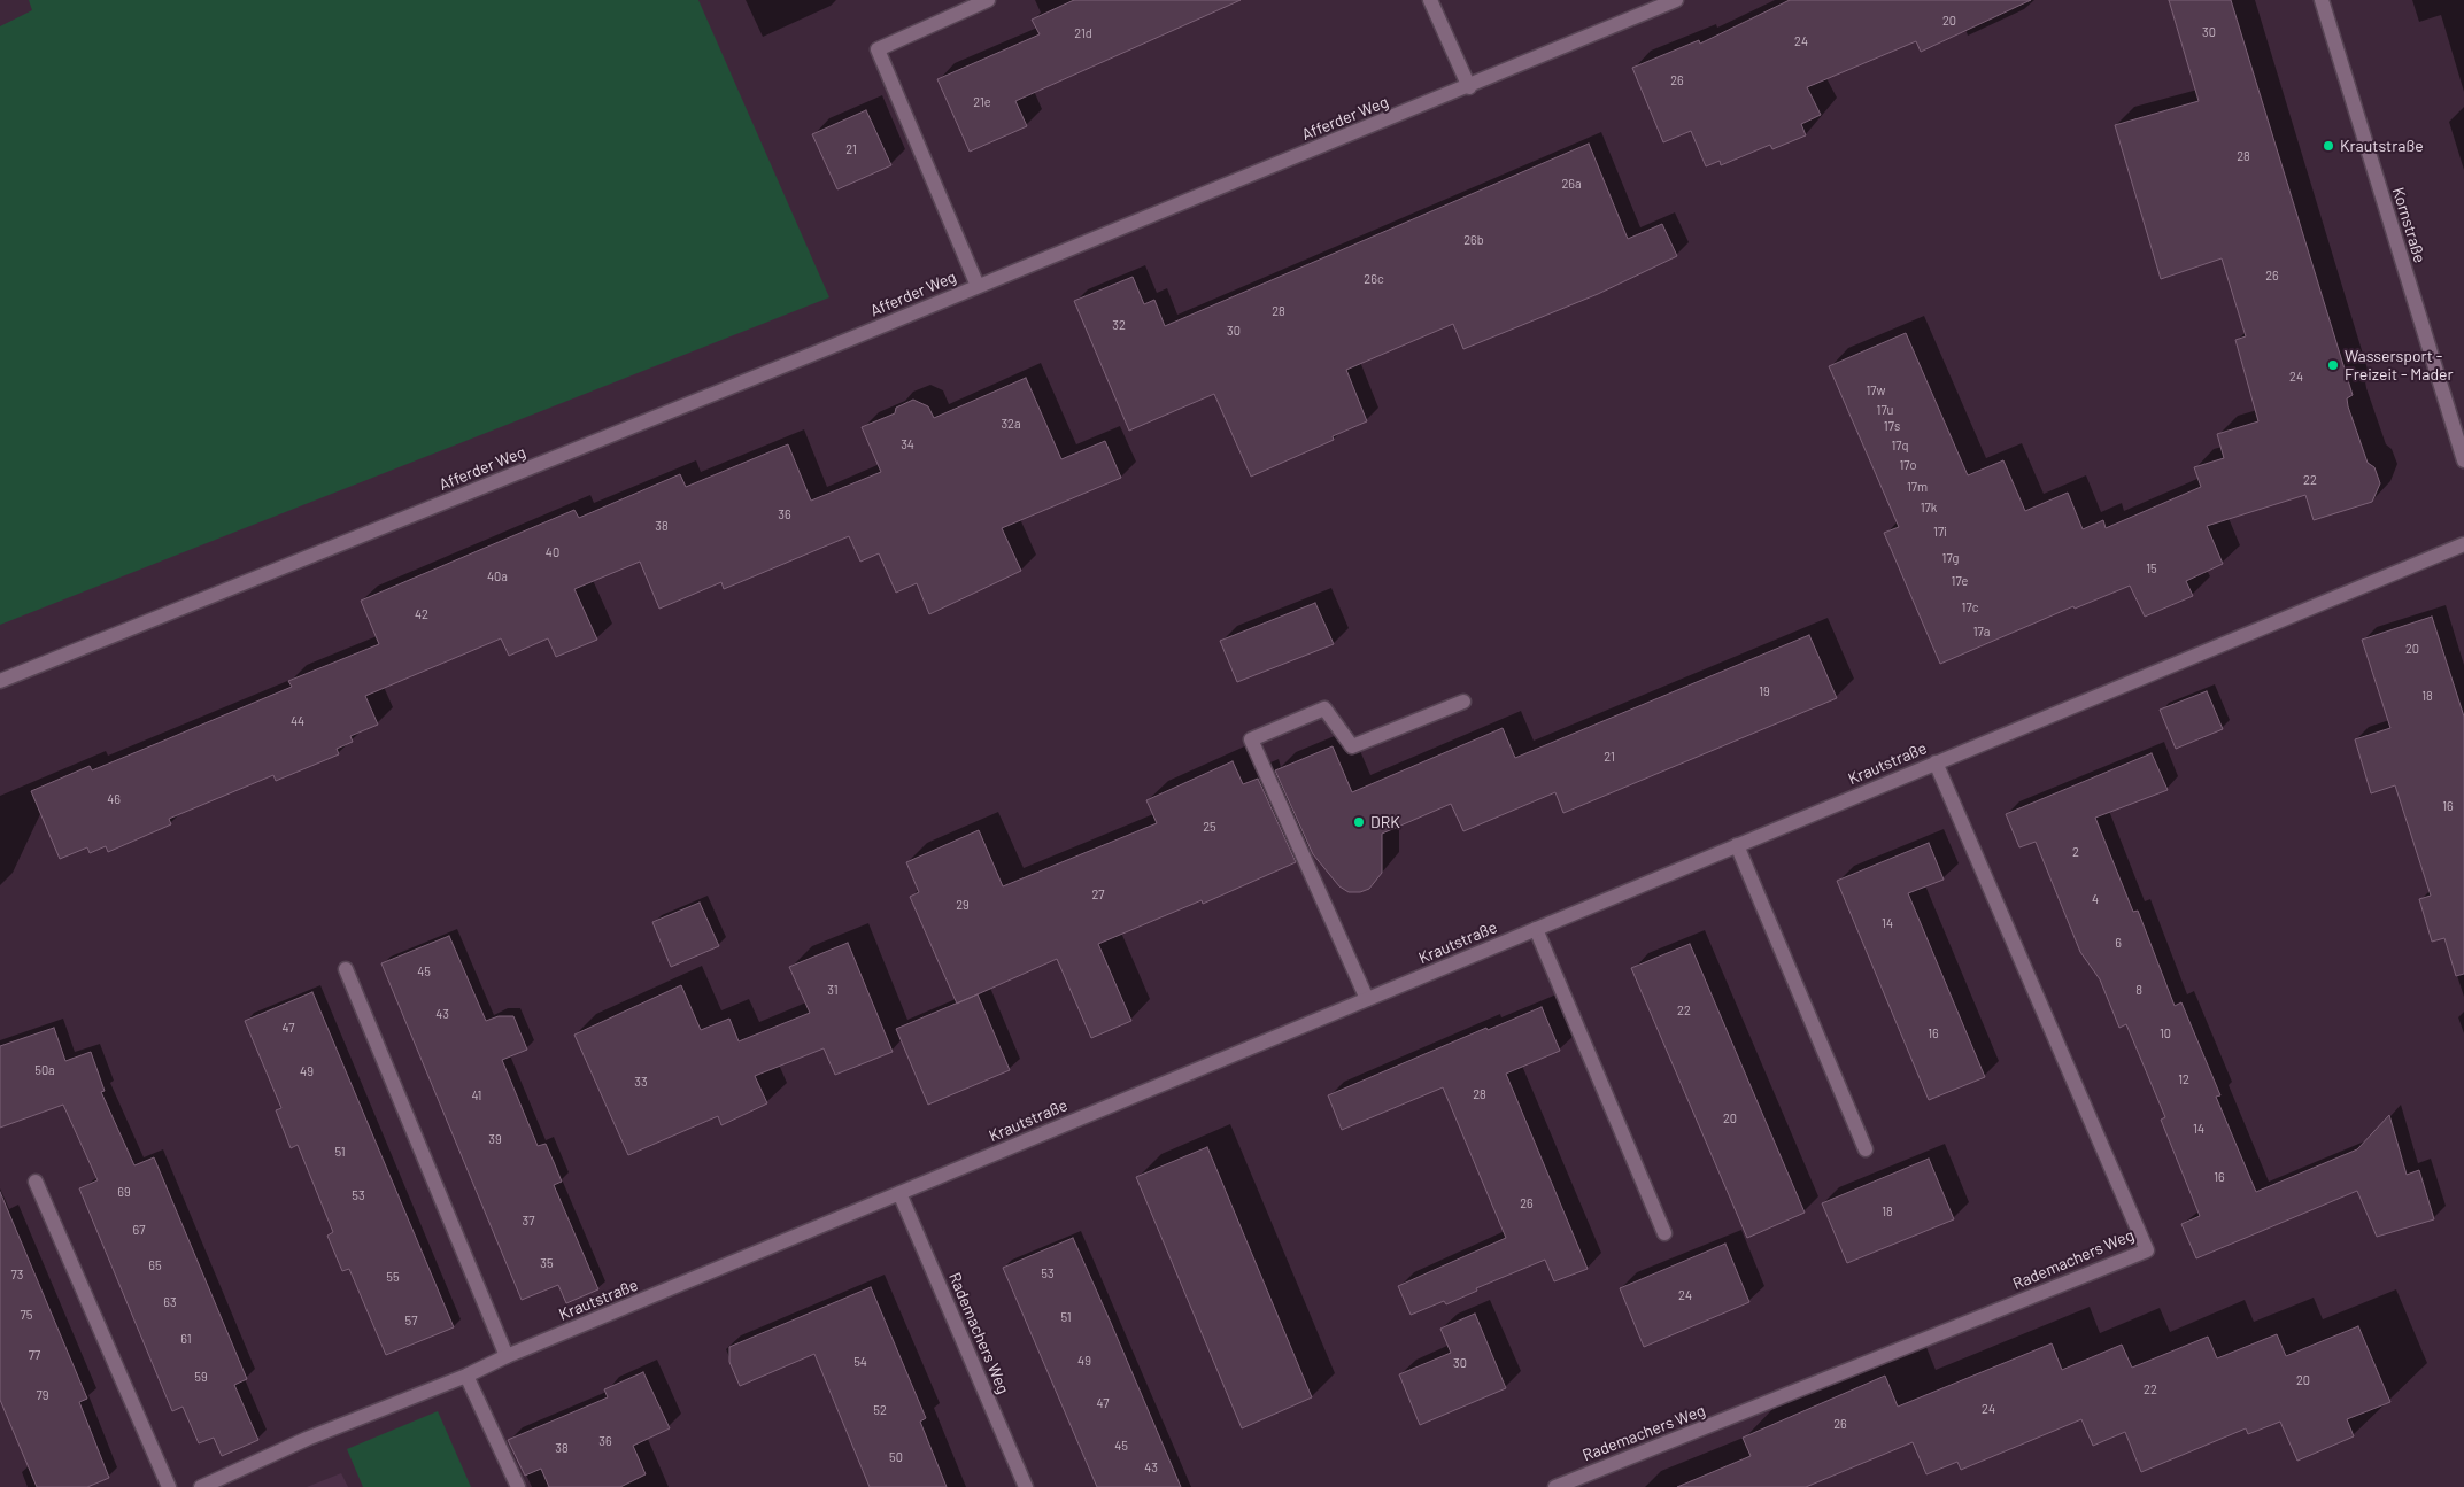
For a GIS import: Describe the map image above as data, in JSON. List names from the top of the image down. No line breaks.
{"streets":{"street":["Afferder Weg","Kornstraße","Krautstraße","Rademachers Weg"]},"crossings":[["Krautstraße","Rademachers Weg"]],"places":["Krautstraße","Wassersport - Freizeit - Mader","DRK"],"house_numbers":["20","30","21d","24","26","21e","21","28","26a","26b","26","26c","28","32","30","24","17w","17u","32a","17s","34","17q","17o","22","17m","17k","36","38","17i","40","17g","15","40a","17e","17c","42","17a","20","19","18","44","21","46","16","25","2","27","4","29","14","6","45","31","8","22","43","47","16","10","50a","49","12","33","28","41","20","14","39","51","16","69","53","26","18","37","67","35","65","53","73","55","24","63","75","51","57","61","77","49","54","30","59","20","22","79","47","24","52","26","36","45","38","50","43"]}
